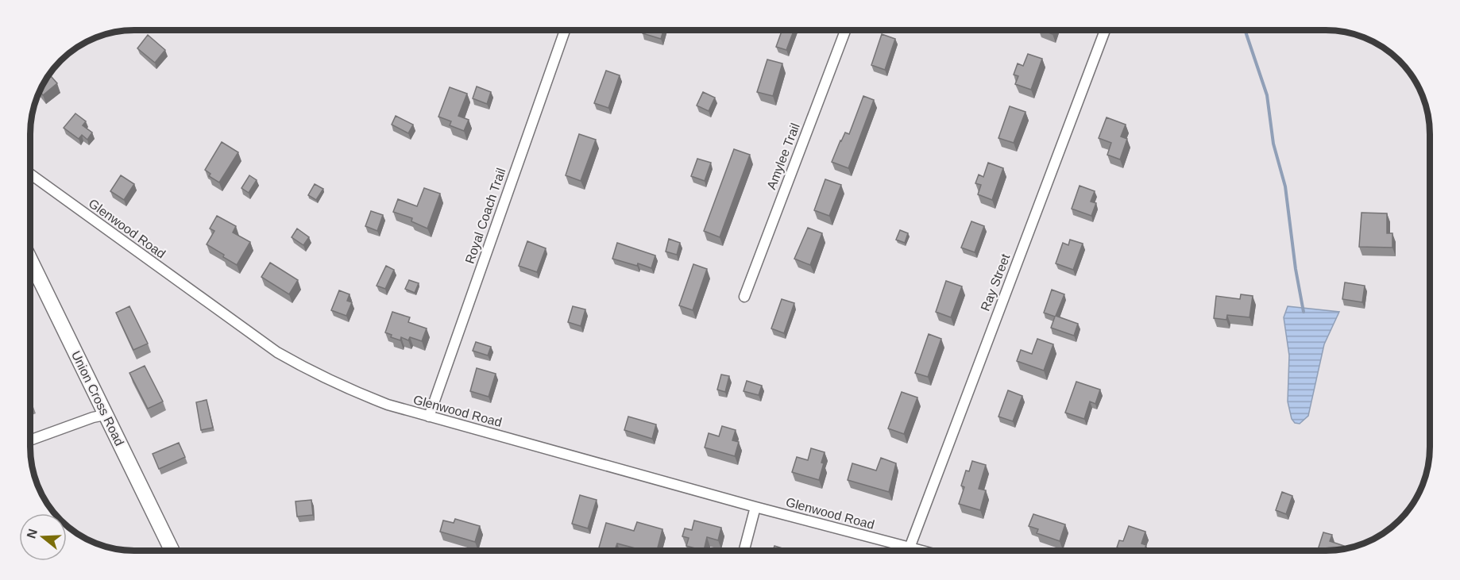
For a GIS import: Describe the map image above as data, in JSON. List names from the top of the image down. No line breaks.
{"streets":{"main road":["Union Cross Road"],"street":["Amylee Trail","Royal Coach Trail","Glenwood Road","Ray Street"]},"crossings":[["Royal Coach Trail","Glenwood Road"]],"north":"left"}
